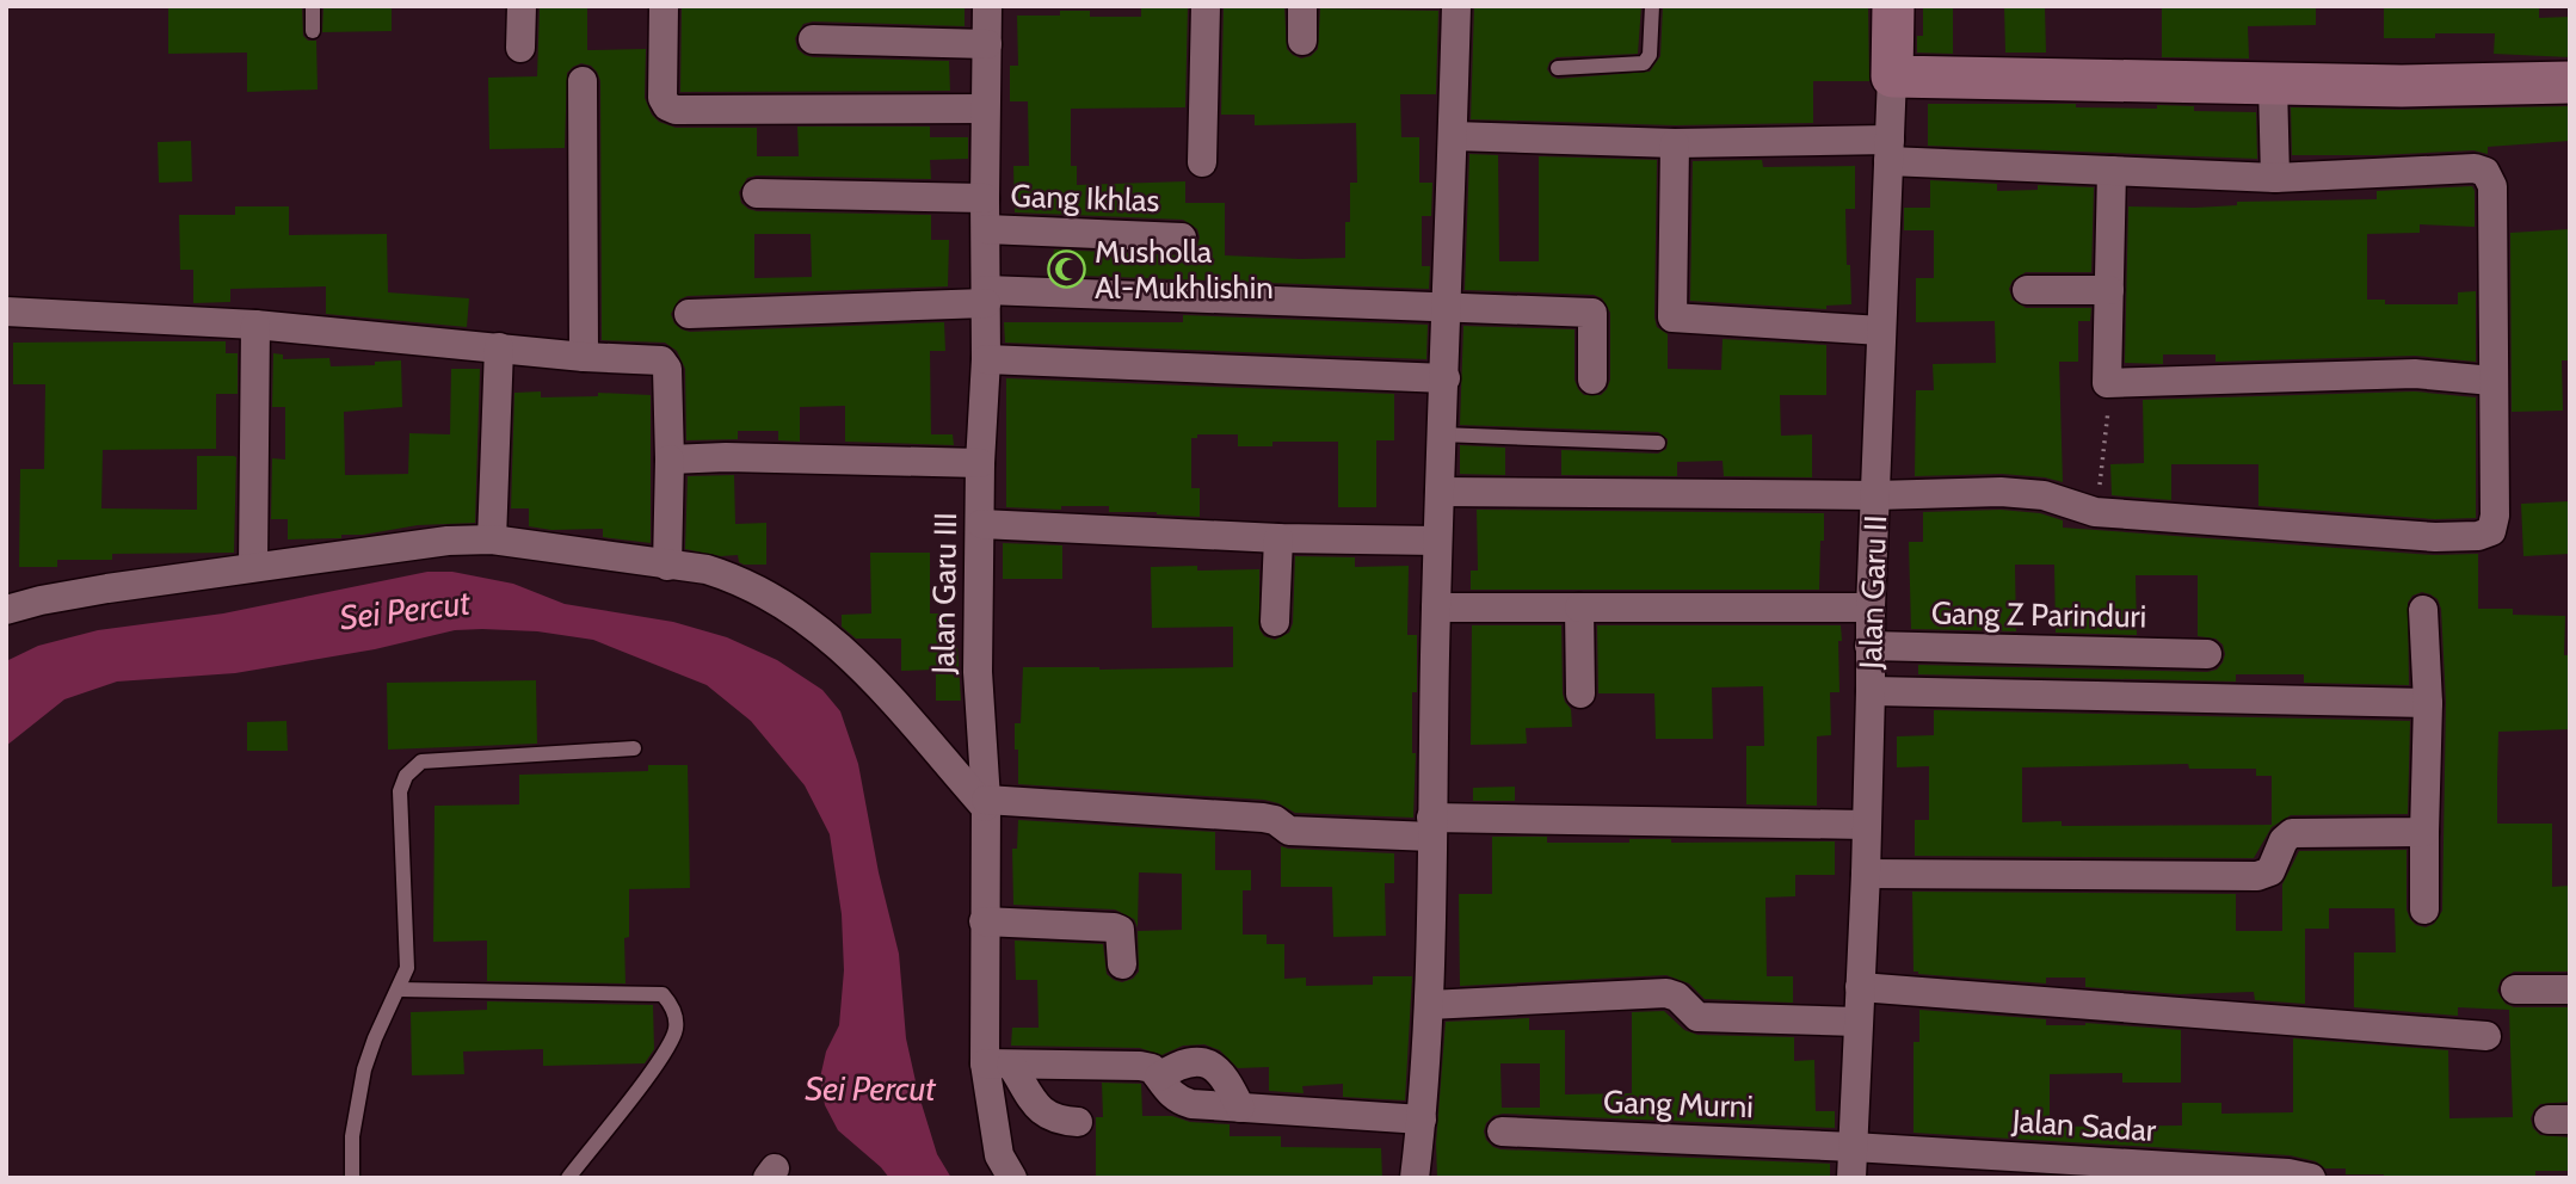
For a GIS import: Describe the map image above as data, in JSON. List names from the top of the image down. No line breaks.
{"streets":{"street":["Gang Ikhlas","Jalan Garu II","Jalan Garu III","Gang Z Parinduri","Gang Murni","Jalan Sadar"]},"crossings":[["Gang Ikhlas","Jalan Garu III"],["Jalan Garu II","Gang Z Parinduri"],["Jalan Garu II","Gang Murni"],["Jalan Garu II","Jalan Sadar"],["Gang Murni","Jalan Sadar"]],"water":["Sei Percut"],"places":{"mosque":["Musholla Al-Mukhlishin"]}}
